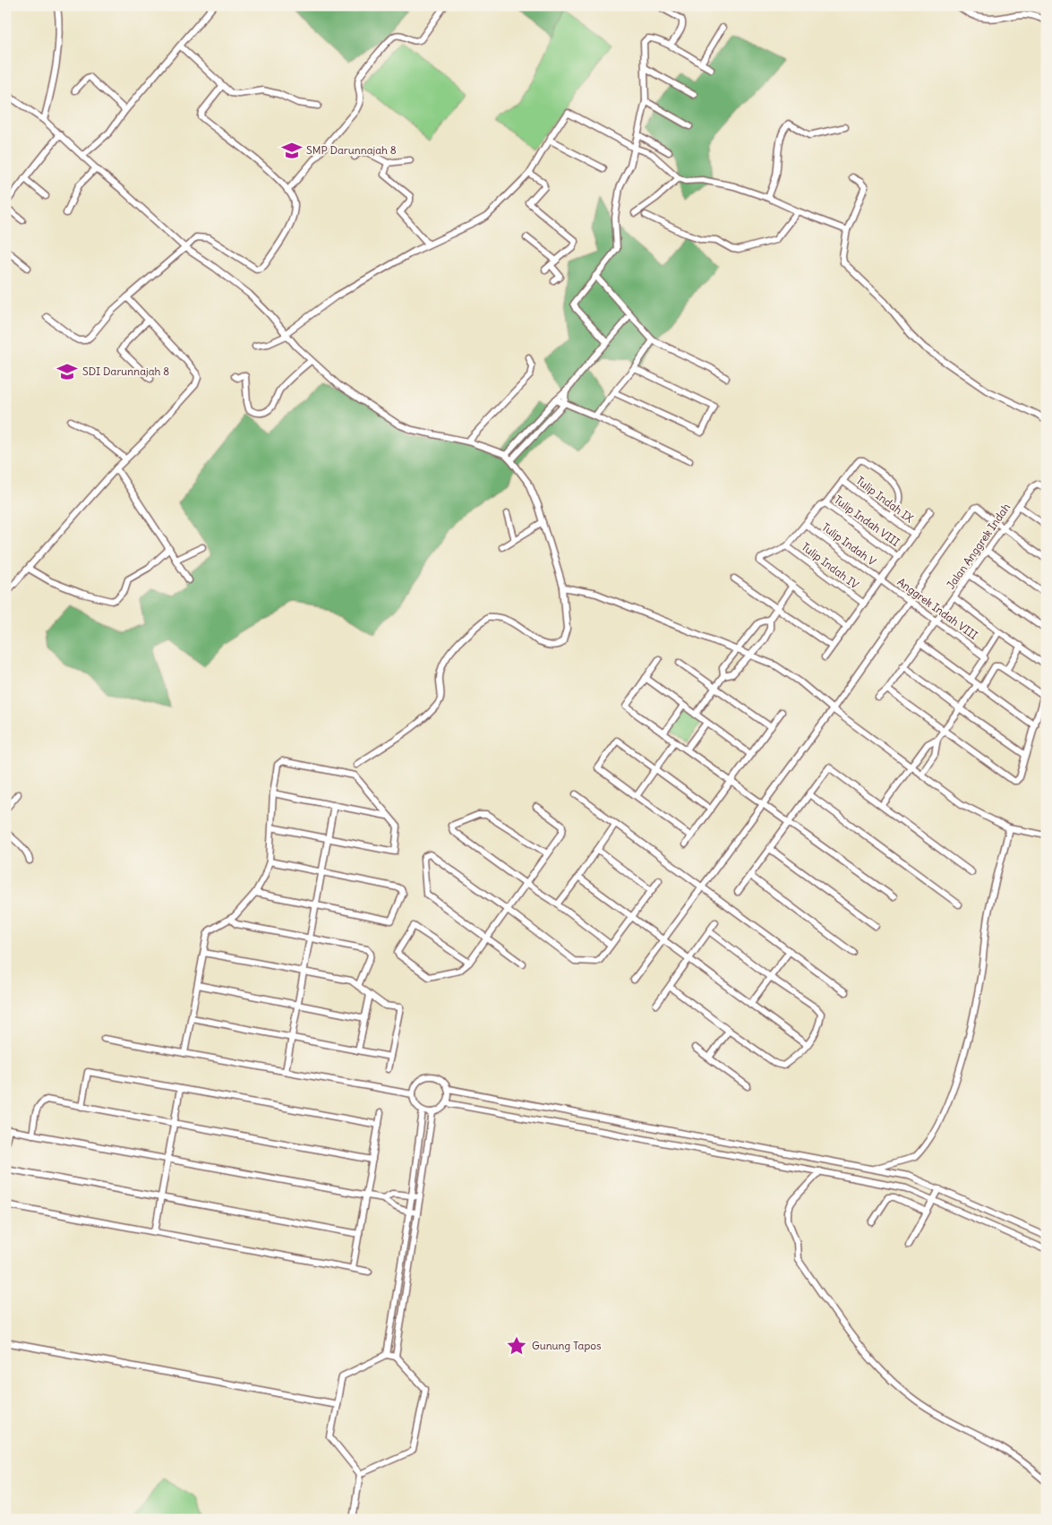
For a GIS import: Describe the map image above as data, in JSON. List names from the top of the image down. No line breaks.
{"streets":{"street":["Tulip Indah IX","Tulip Indah VIII","Tulip Indah V","Jalan Anggrek Indah","Tulip Indah IV","Anggrek Indah VIII"]},"crossings":[["Tulip Indah VIII","Tulip Indah V"],["Tulip Indah VIII","Tulip Indah IV"],["Tulip Indah V","Anggrek Indah VIII"],["Jalan Anggrek Indah","Anggrek Indah VIII"]],"places":{"school or university":["SMP Darunnajah 8","SDI Darunnajah 8"],"place":["Gunung Tapos"]}}
